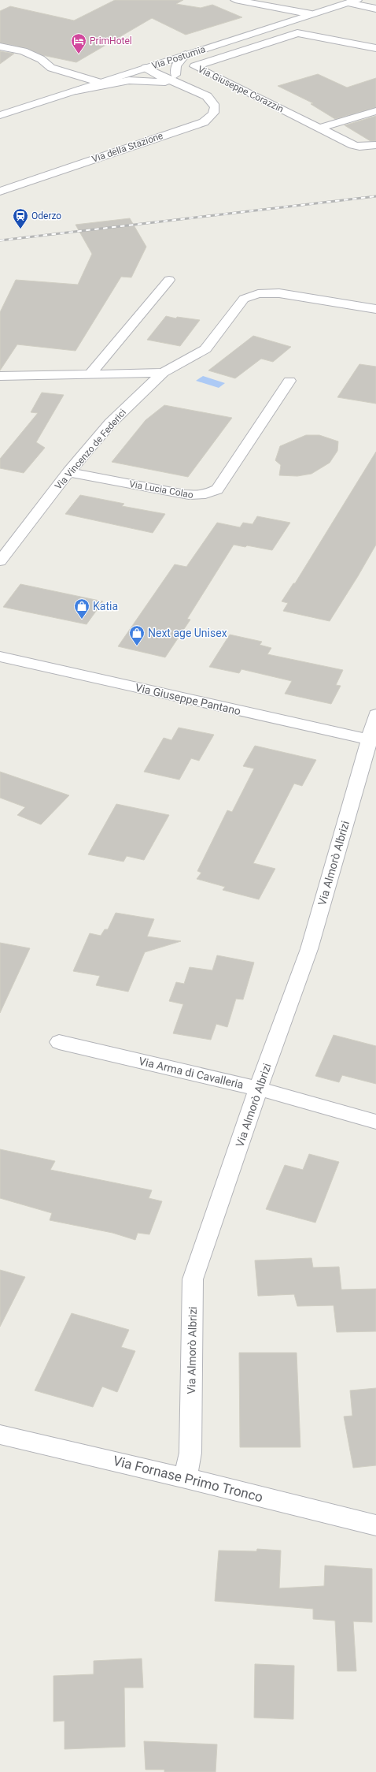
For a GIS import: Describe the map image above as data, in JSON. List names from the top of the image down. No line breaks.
{"streets":{"street":["Via Postumia","Via Giuseppe Corazzin","Via della Stazione","Via Vincenzo de Federici","Via Lucia Colao","Via Giuseppe Pantano","Via Almorò Albrizi","Via Arma di Cavalleria","Via Fornase Primo Tronco"]},"crossings":[["Via Postumia","Via della Stazione"],["Via Vincenzo de Federici","Via Lucia Colao"],["Via Giuseppe Pantano","Via Almorò Albrizi"],["Via Almorò Albrizi","Via Arma di Cavalleria"],["Via Almorò Albrizi","Via Fornase Primo Tronco"]],"places":{"hotel":["PrimHotel"],"station":["Oderzo"],"shop":["Katia","Next age Unisex"]}}
